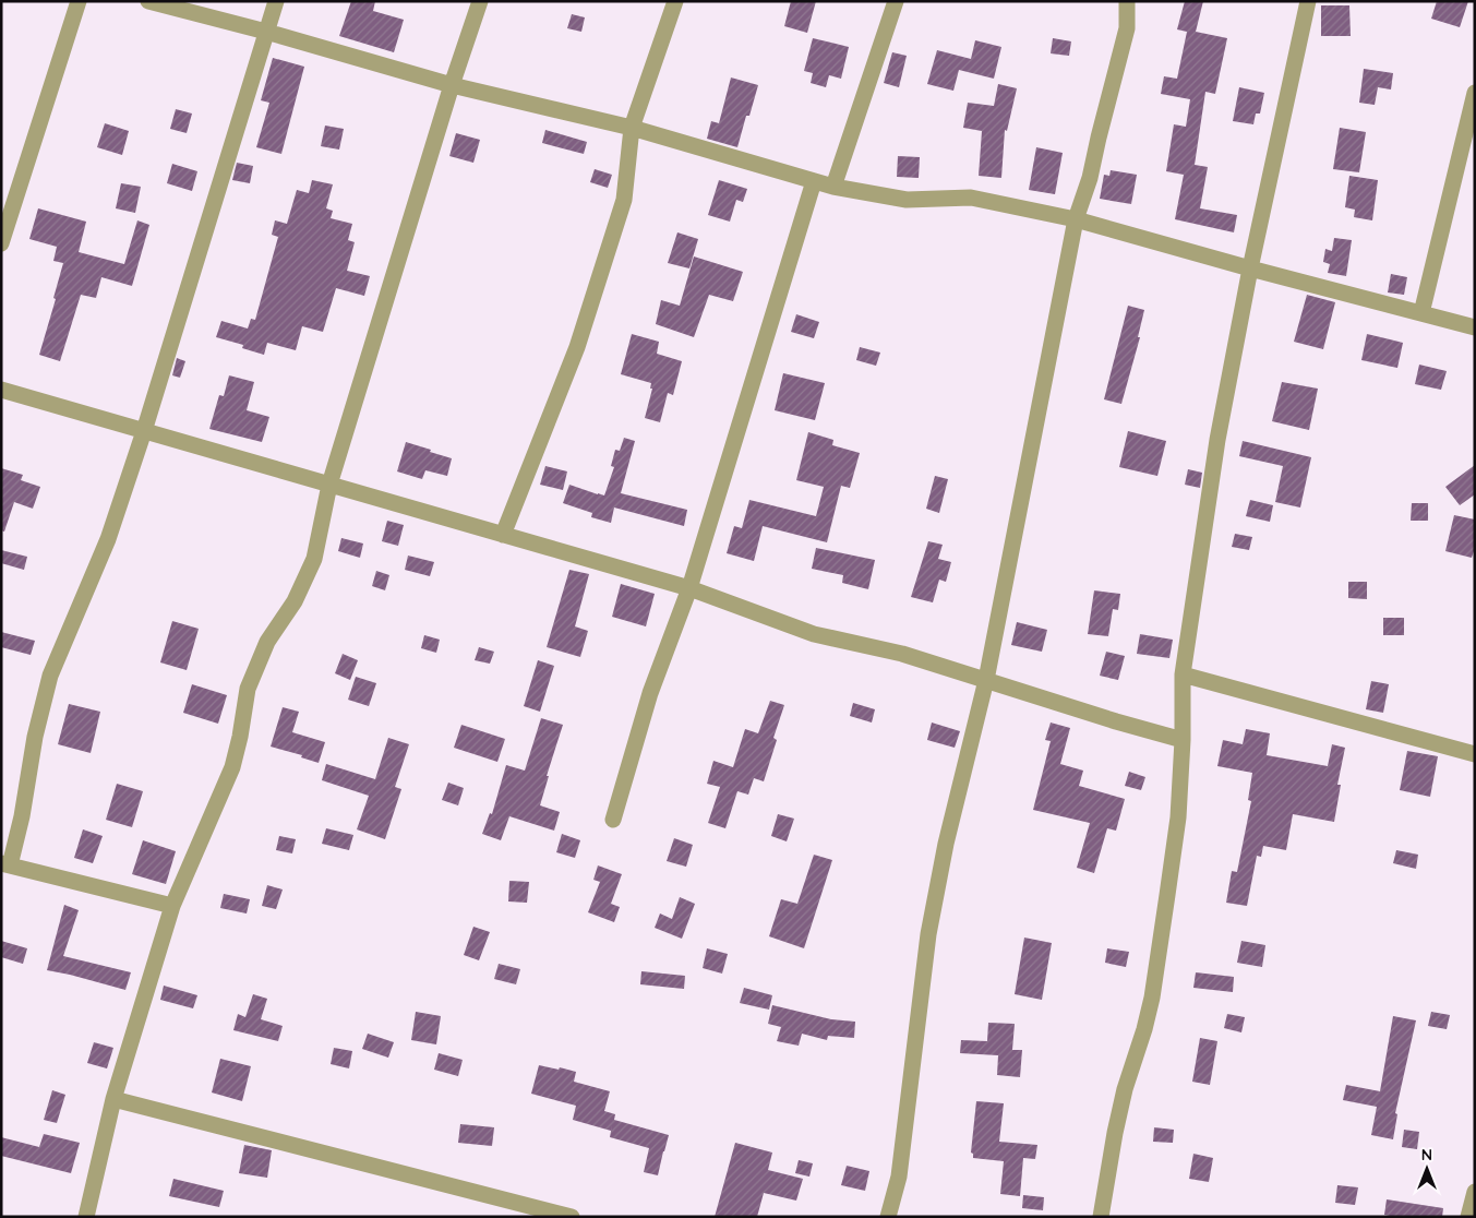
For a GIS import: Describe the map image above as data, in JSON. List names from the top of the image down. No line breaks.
{"north":"top"}
